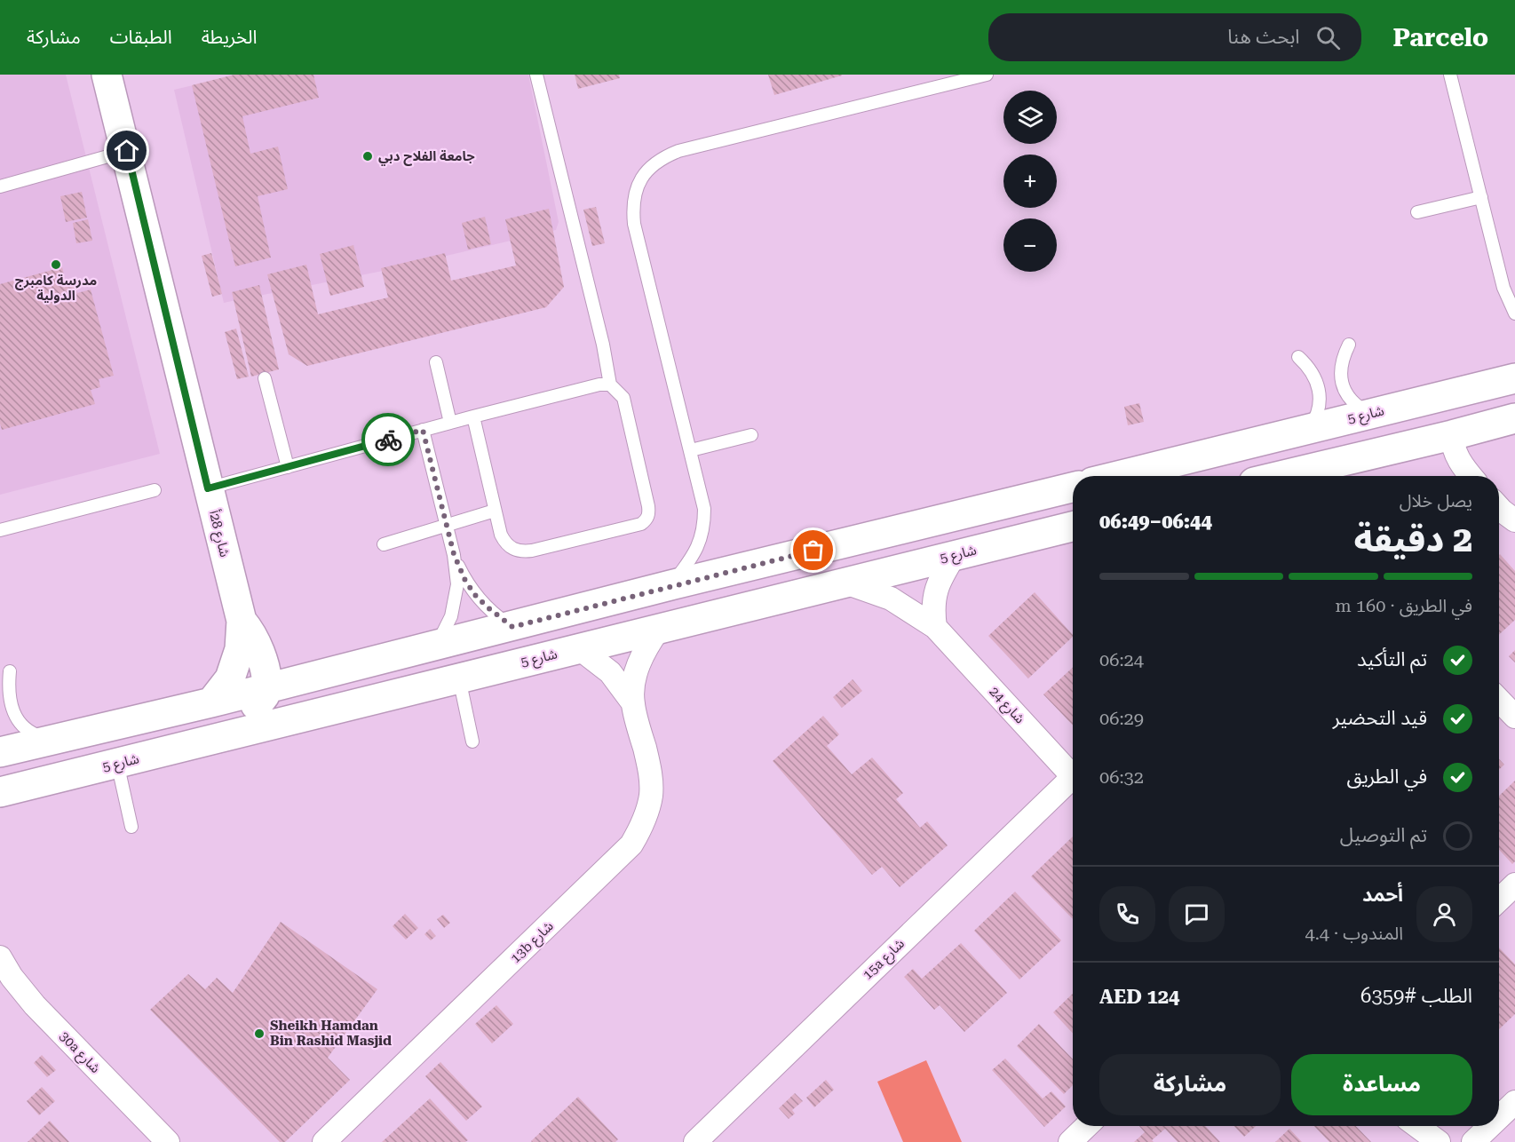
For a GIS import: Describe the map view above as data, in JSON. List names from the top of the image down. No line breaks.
{"streets":{"street":["شارع 5","شارع 28أ","شارع 24","13b شارع","15a شارع","30a شارع"]},"crossings":[["شارع 5","شارع 24"],["شارع 5","13b شارع"]],"places":["جامعة الفلاح دبي","مدرسة كامبرج الدولية","Sheikh Hamdan Bin Rashid Masjid"],"page":{"header":"Parcelo","search":"ابحث هنا","nav":["الخريطة","الطبقات","مشاركة"],"map_buttons":["+","−"],"heading":["2 دقيقة","يصل خلال","06:44–06:49"],"panel":["أحمد","المندوب · 4.4","الطلب #6359","AED 124"],"bar":"في الطريق · 160 m","list":[["تم التأكيد","06:24"],["قيد التحضير","06:29"],["في الطريق","06:32"],"تم التوصيل"],"buttons":["مساعدة","مشاركة"]}}
